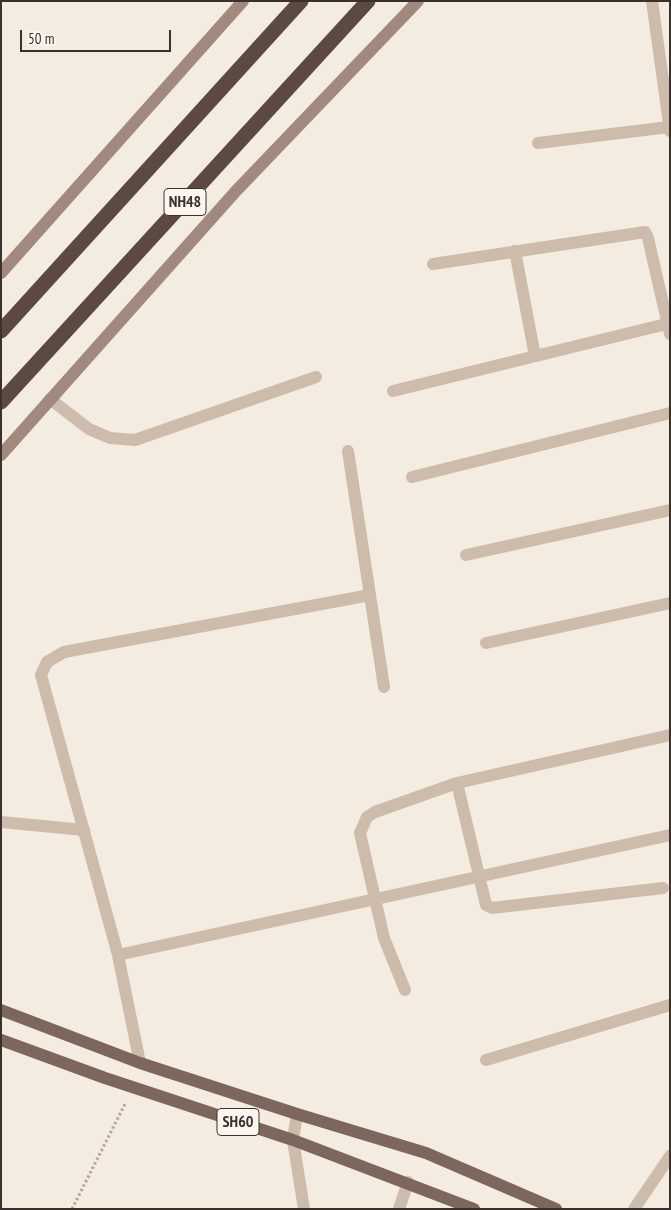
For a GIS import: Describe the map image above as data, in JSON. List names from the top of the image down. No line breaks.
{"streets":{"highway":["NH48"],"main road":["SH60"]},"scale_bar":"50 m"}
